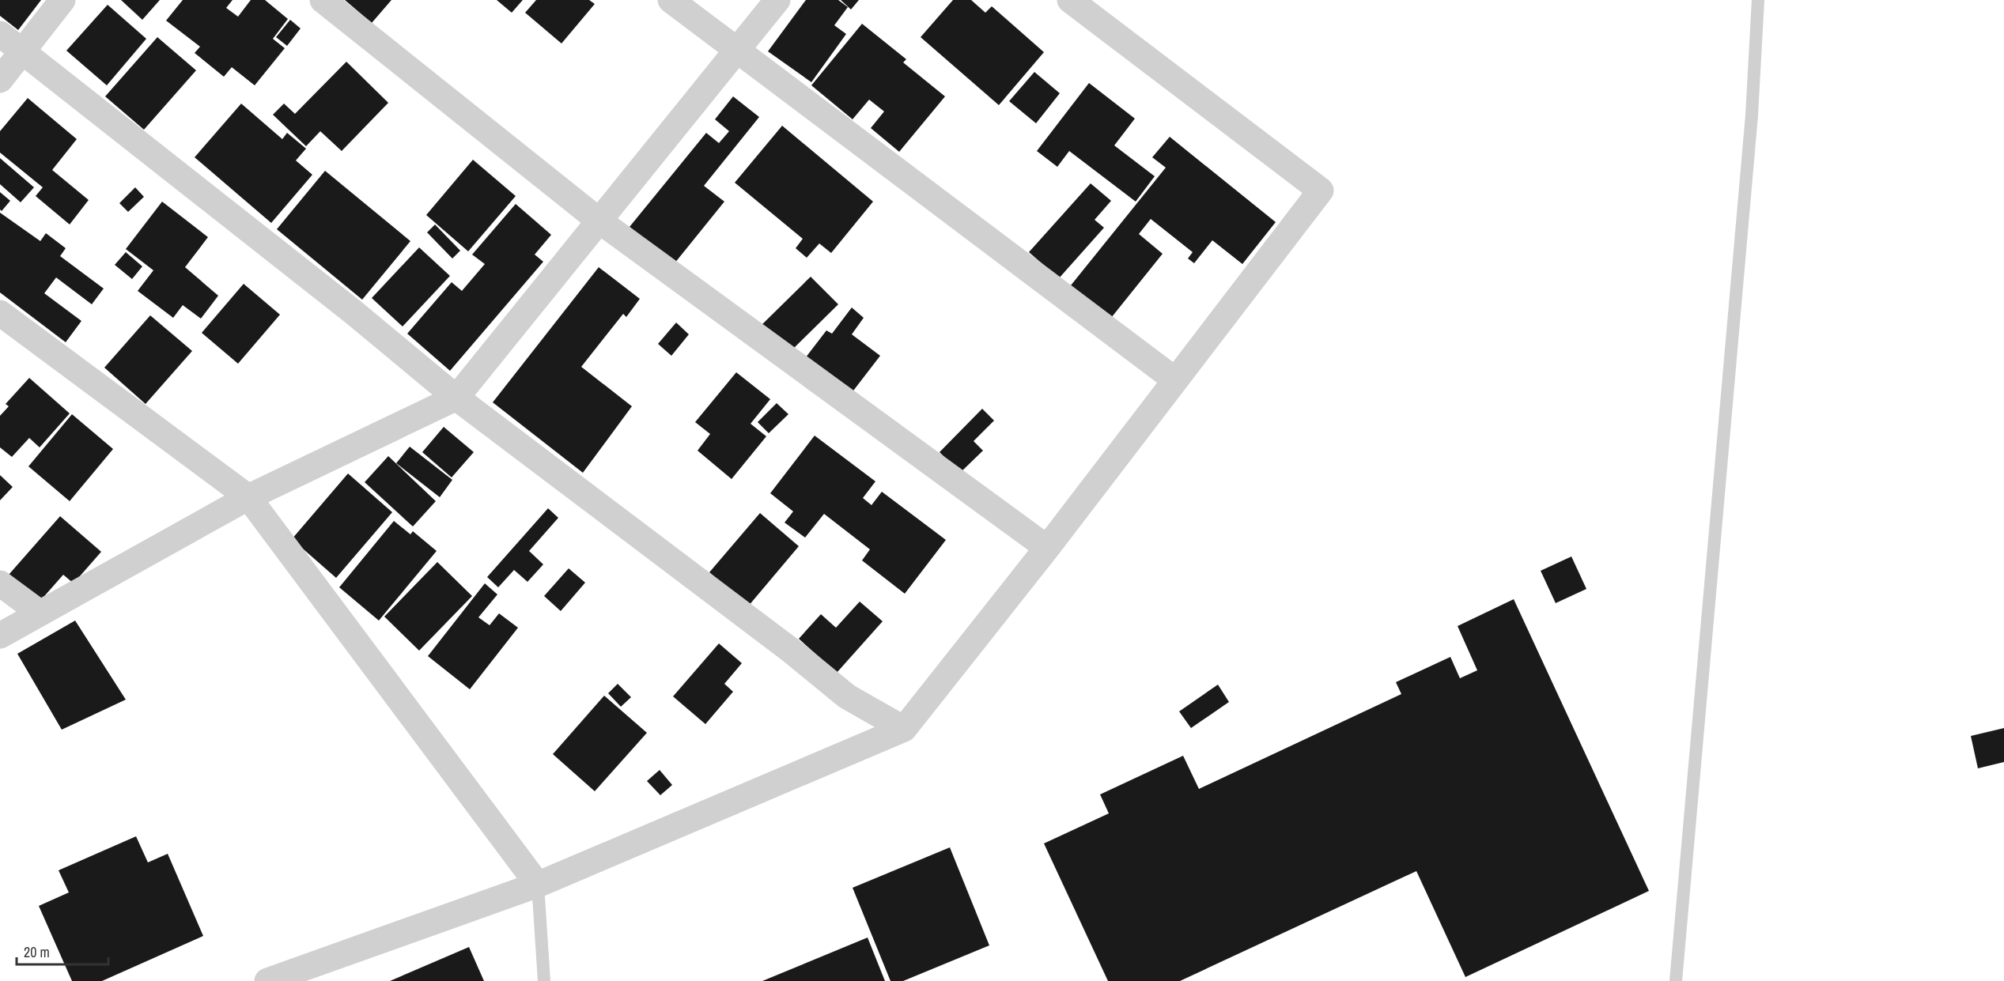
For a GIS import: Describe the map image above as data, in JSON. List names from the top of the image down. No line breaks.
{"scale_bar":"20 m"}
